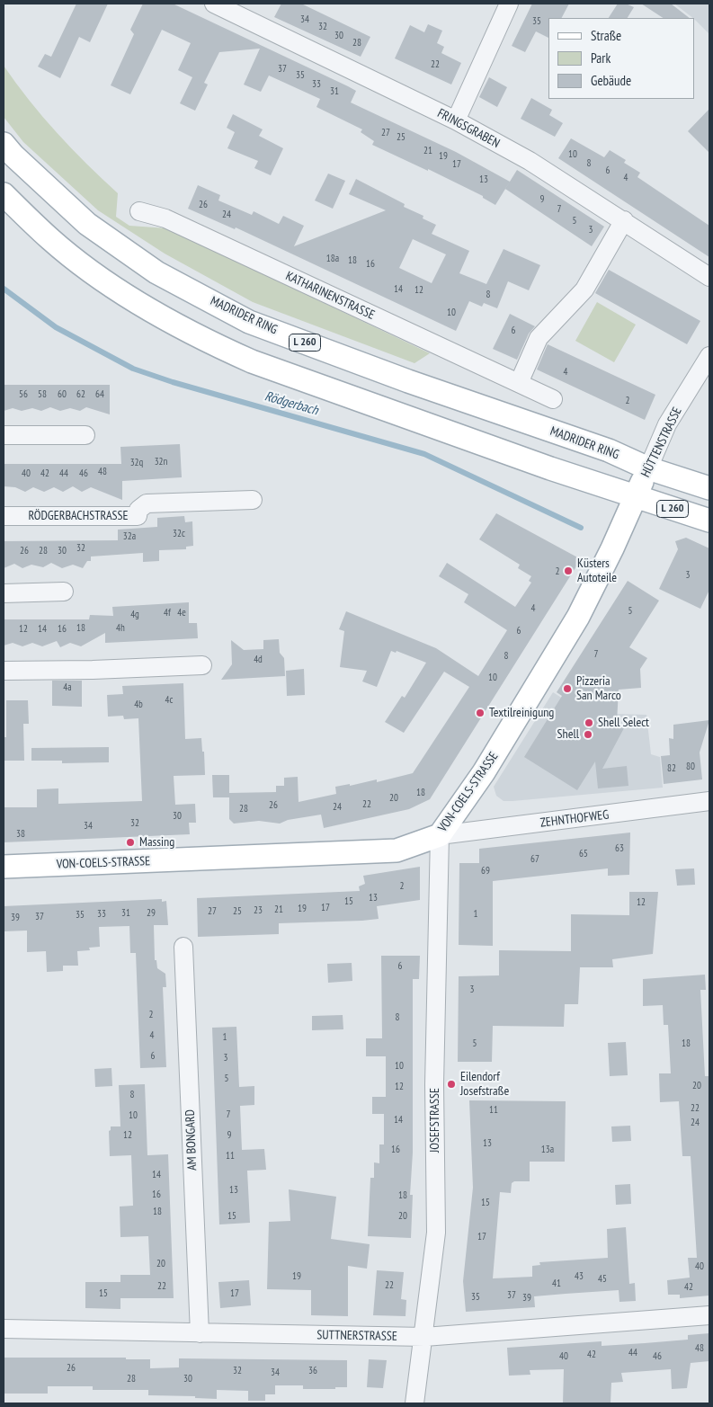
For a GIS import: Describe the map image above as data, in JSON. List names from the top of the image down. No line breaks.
{"streets":{"main road":["MADRIDER RING","L 260","VON-COELS-STRASSE"],"street":["FRINGSGRABEN","KATHARINENSTRASSE","HÜTTENSTRASSE","RÖDGERBACHSTRASSE","ZEHNTHOFWEG","JOSEFSTRASSE","AM BONGARD","SUTTNERSTRASSE"]},"crossings":[["MADRIDER RING","L 260"],["MADRIDER RING","HÜTTENSTRASSE"],["MADRIDER RING","VON-COELS-STRASSE"],["L 260","HÜTTENSTRASSE"],["L 260","VON-COELS-STRASSE"],["HÜTTENSTRASSE","VON-COELS-STRASSE"],["VON-COELS-STRASSE","ZEHNTHOFWEG"],["VON-COELS-STRASSE","JOSEFSTRASSE"],["ZEHNTHOFWEG","JOSEFSTRASSE"],["JOSEFSTRASSE","SUTTNERSTRASSE"],["AM BONGARD","SUTTNERSTRASSE"]],"water":["Rödgerbach"],"places":["Küsters Autoteile","Pizzeria San Marco","Textilreinigung","Shell Select","Shell","Massing","Eilendorf Josefstraße"],"house_numbers":["34","35","32","30","28","22","37","35","33","31","27","25","21","10","19","8","17","6","4","13","9","26","7","24","5","3","18a","18","16","14","12","8","10","6","4","56","58","60","62","64","2","32n","32q","48","40","42","44","46","32c","32a","32","26","28","30","2","3","4","5","4f","4e","4g","18","4h","12","14","16","6","7","8","4d","10","4a","4c","4b","80","82","18","20","22","26","24","28","30","32","34","38","63","65","67","69","2","13","15","12","17","19","21","23","27","25","31","29","33","1","35","37","39","6","3","2","8","4","1","5","18","6","3","10","5","20","12","8","22","11","7","10","14","24","12","9","13","16","13a","11","14","13","16","18","15","18","15","20","17","20","40","19","43","45","41","22","22","42","15","17","37","35","39","48","44","42","40","46","26","32","36","34","28","30"],"legend":["Straße","Park","Gebäude"]}
